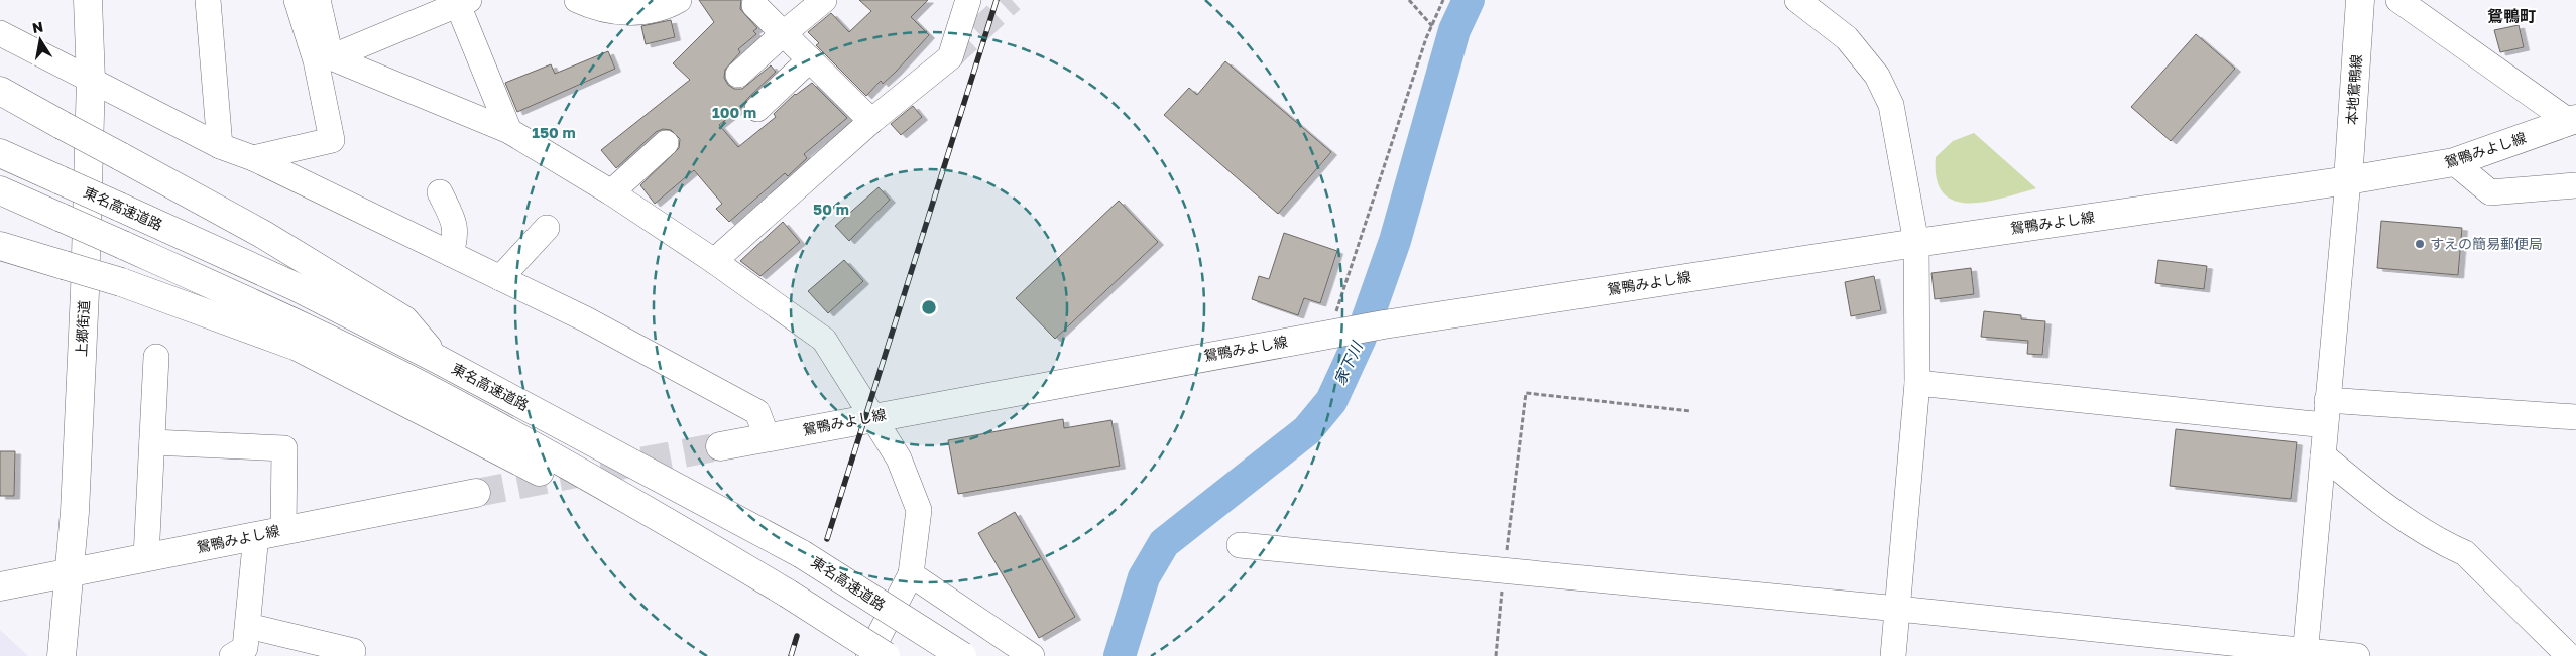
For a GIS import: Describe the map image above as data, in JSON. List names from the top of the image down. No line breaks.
{"streets":{"main road":["本地鴛鴨線","鴛鴨みよし線","東名高速道路","上郷街道"]},"crossings":[["本地鴛鴨線","鴛鴨みよし線"],["鴛鴨みよし線","上郷街道"]],"districts":["鴛鴨町"],"water":["家下川"],"places":["すえの簡易郵便局"],"north":"top","rings":["100 m","150 m","50 m"]}
